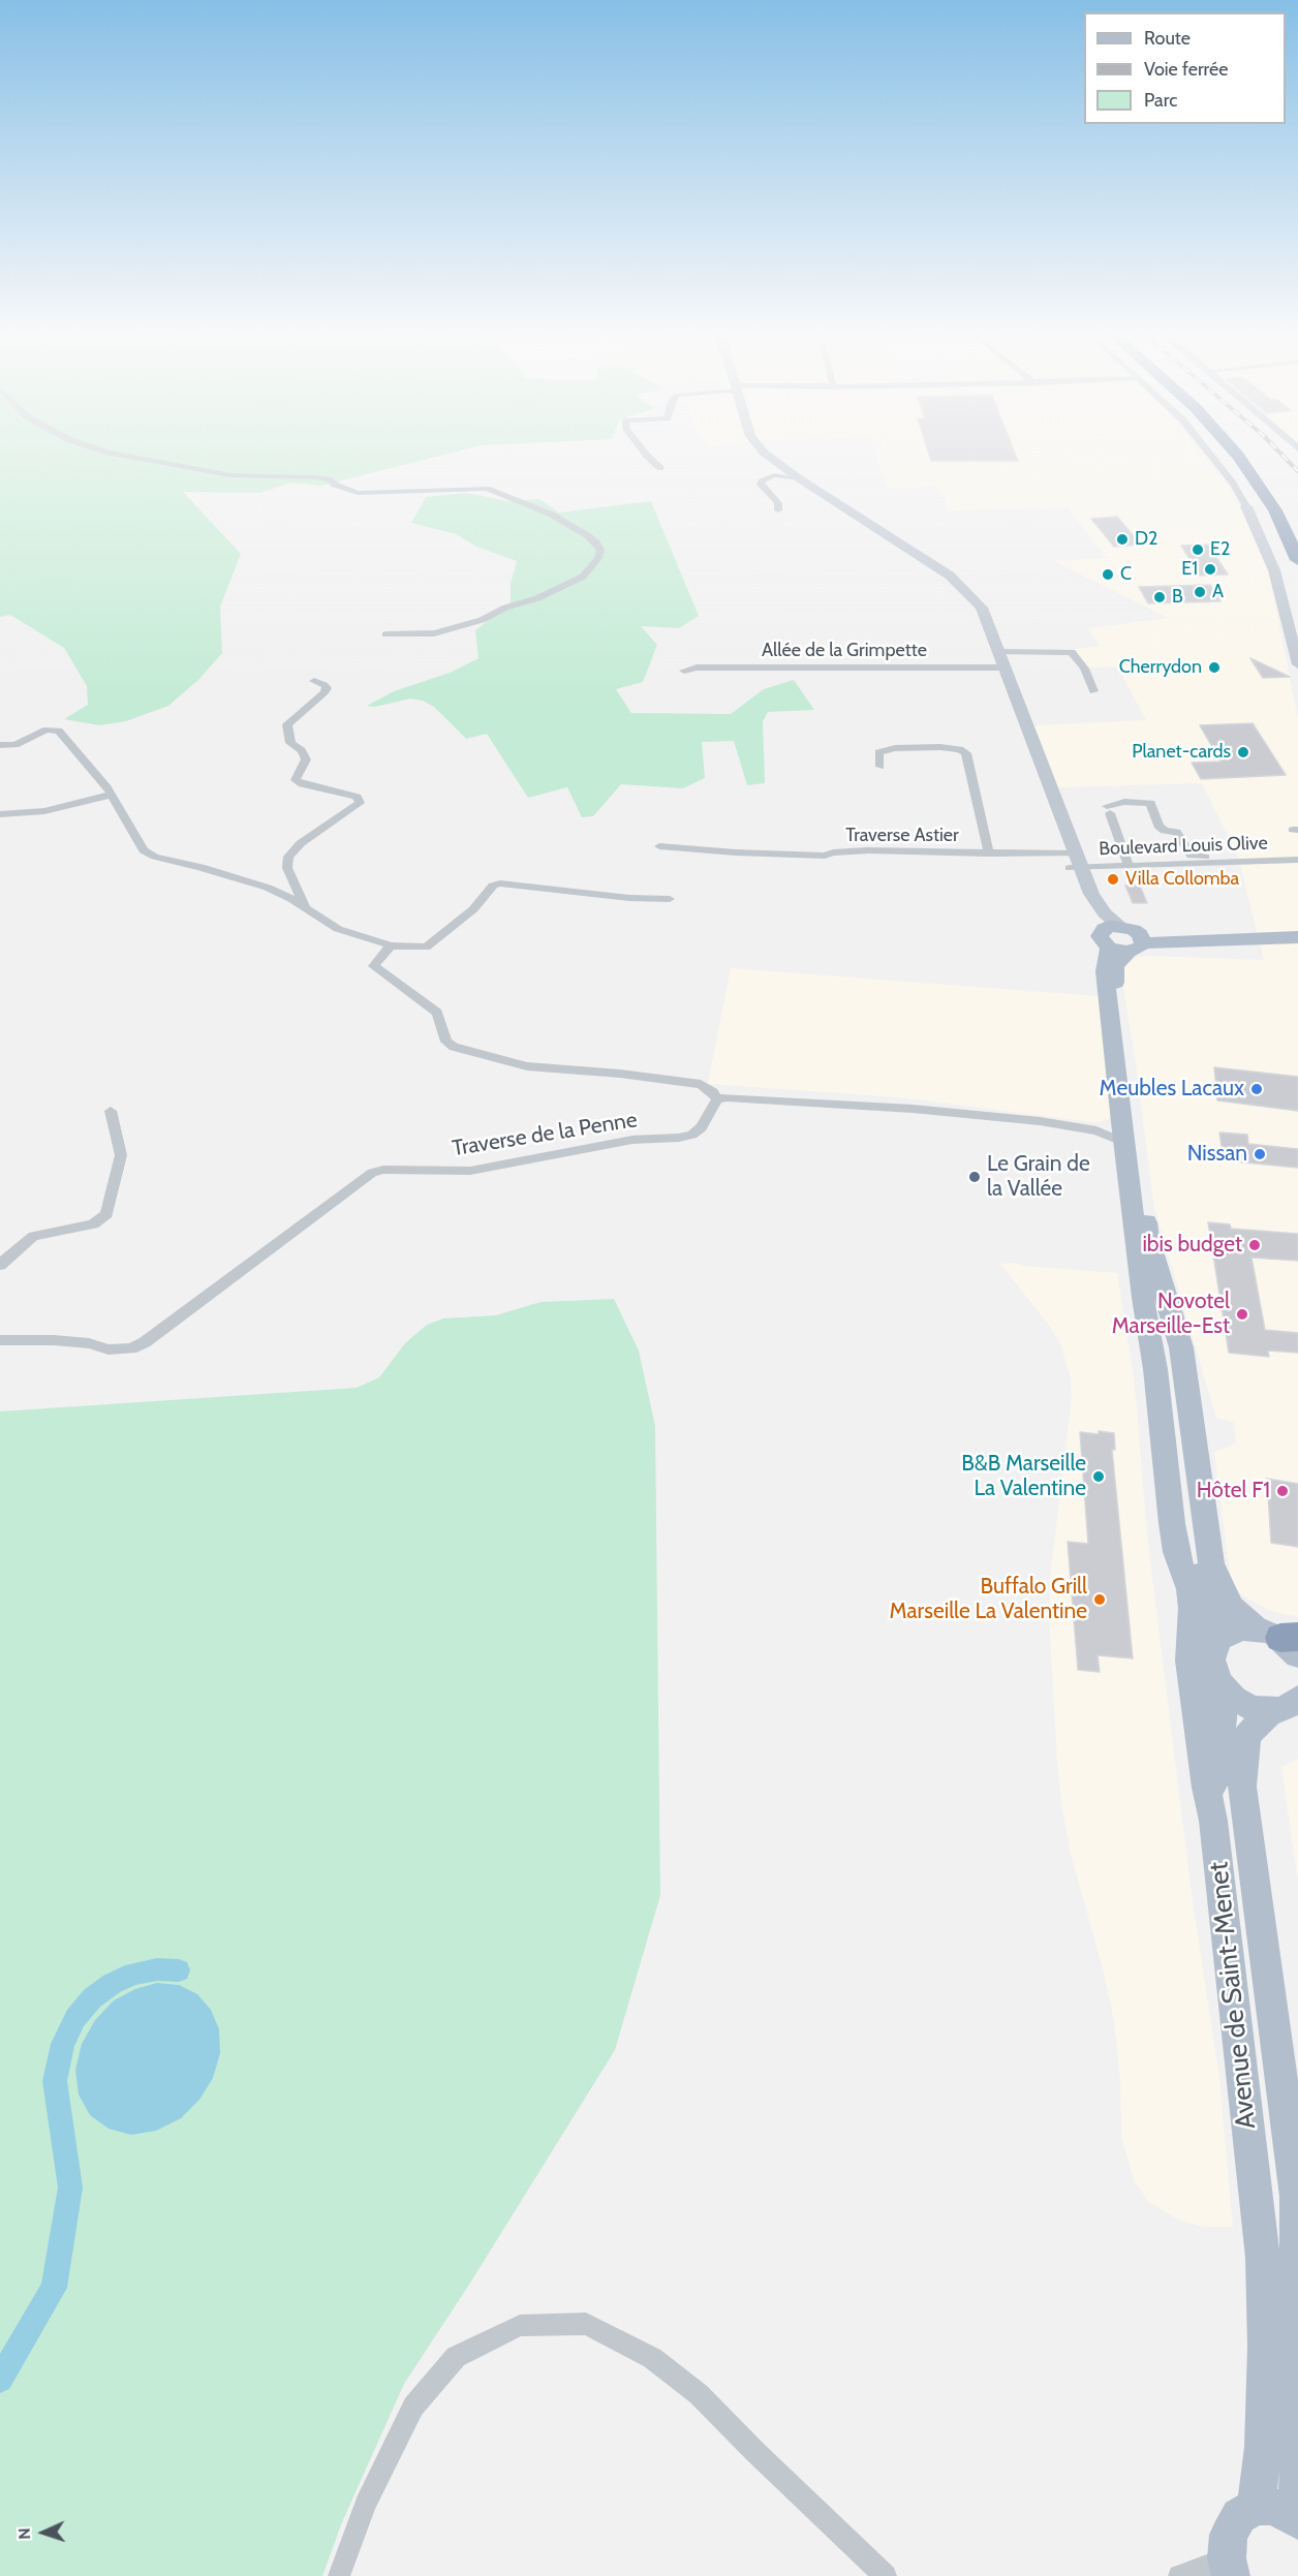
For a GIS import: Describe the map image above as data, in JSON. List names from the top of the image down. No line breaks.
{"streets":{"main road":["Avenue de Saint-Menet"],"street":["Allée de la Grimpette","Traverse Astier","Boulevard Louis Olive","Traverse de la Penne"]},"crossings":[["Traverse Astier","Boulevard Louis Olive"]],"places":["D2","E2","E1","C","A","B","Cherrydon","Planet-cards","Villa Collomba","Meubles Lacaux","Nissan","Le Grain de la Vallée","ibis budget","Novotel Marseille-Est","B&B Marseille La Valentine","Hôtel F1","Buffalo Grill Marseille La Valentine"],"legend":["Route","Voie ferrée","Parc"],"north":"left"}
